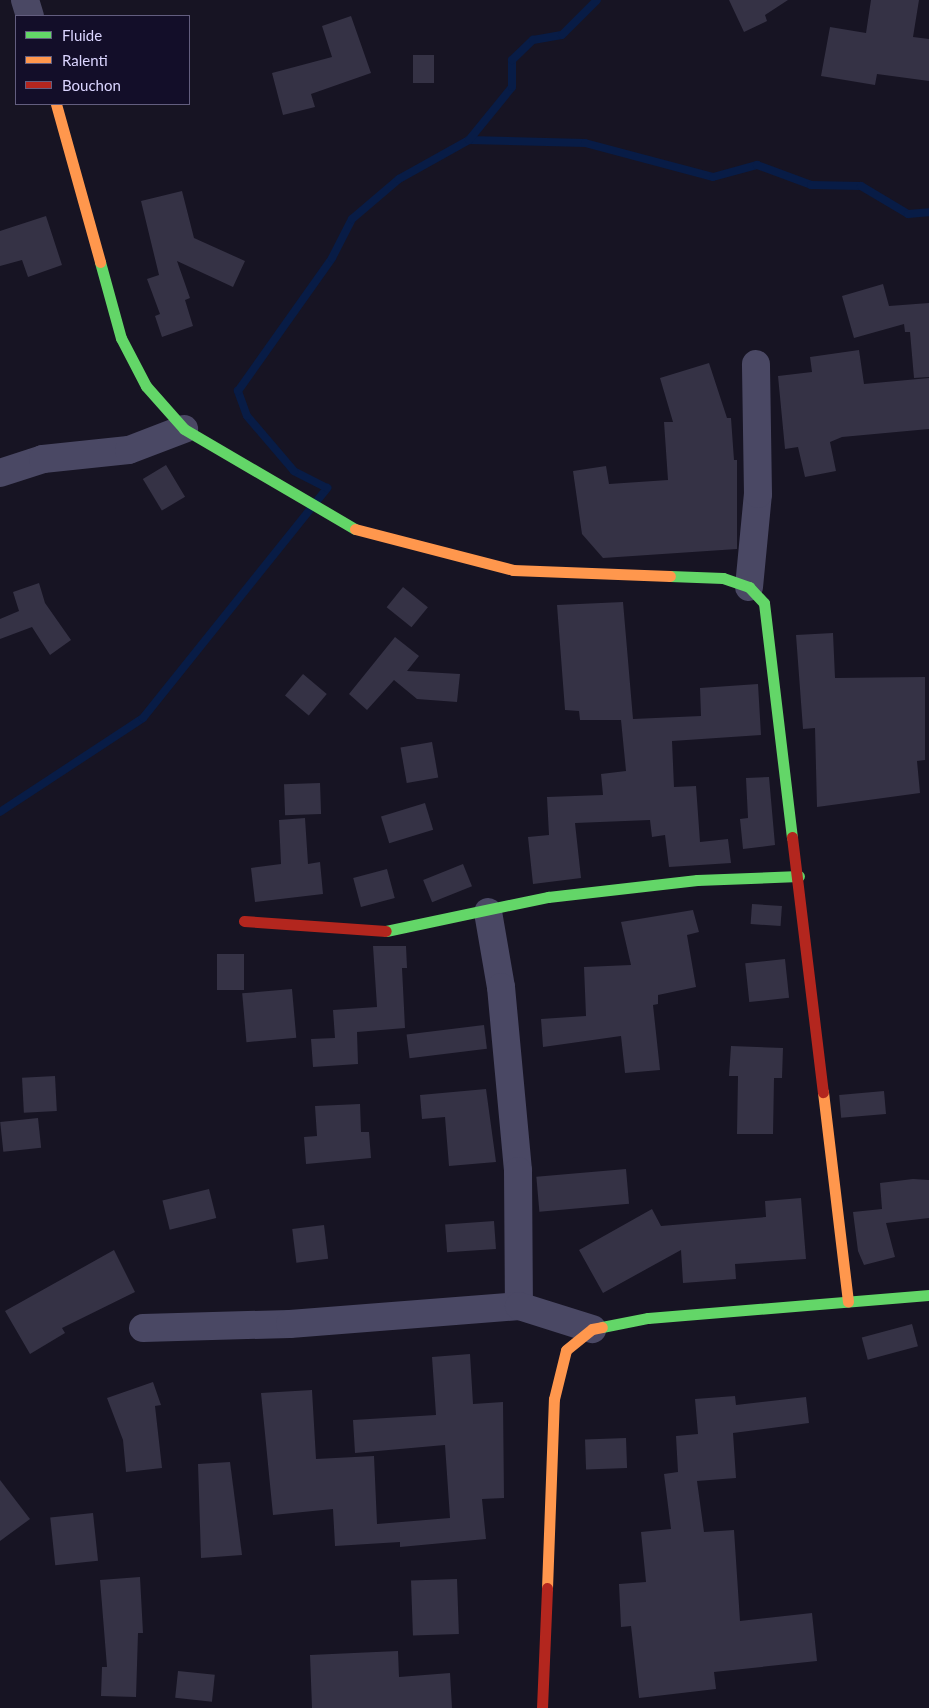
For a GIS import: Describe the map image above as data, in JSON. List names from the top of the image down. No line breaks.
{"legend":["Fluide","Ralenti","Bouchon"]}
